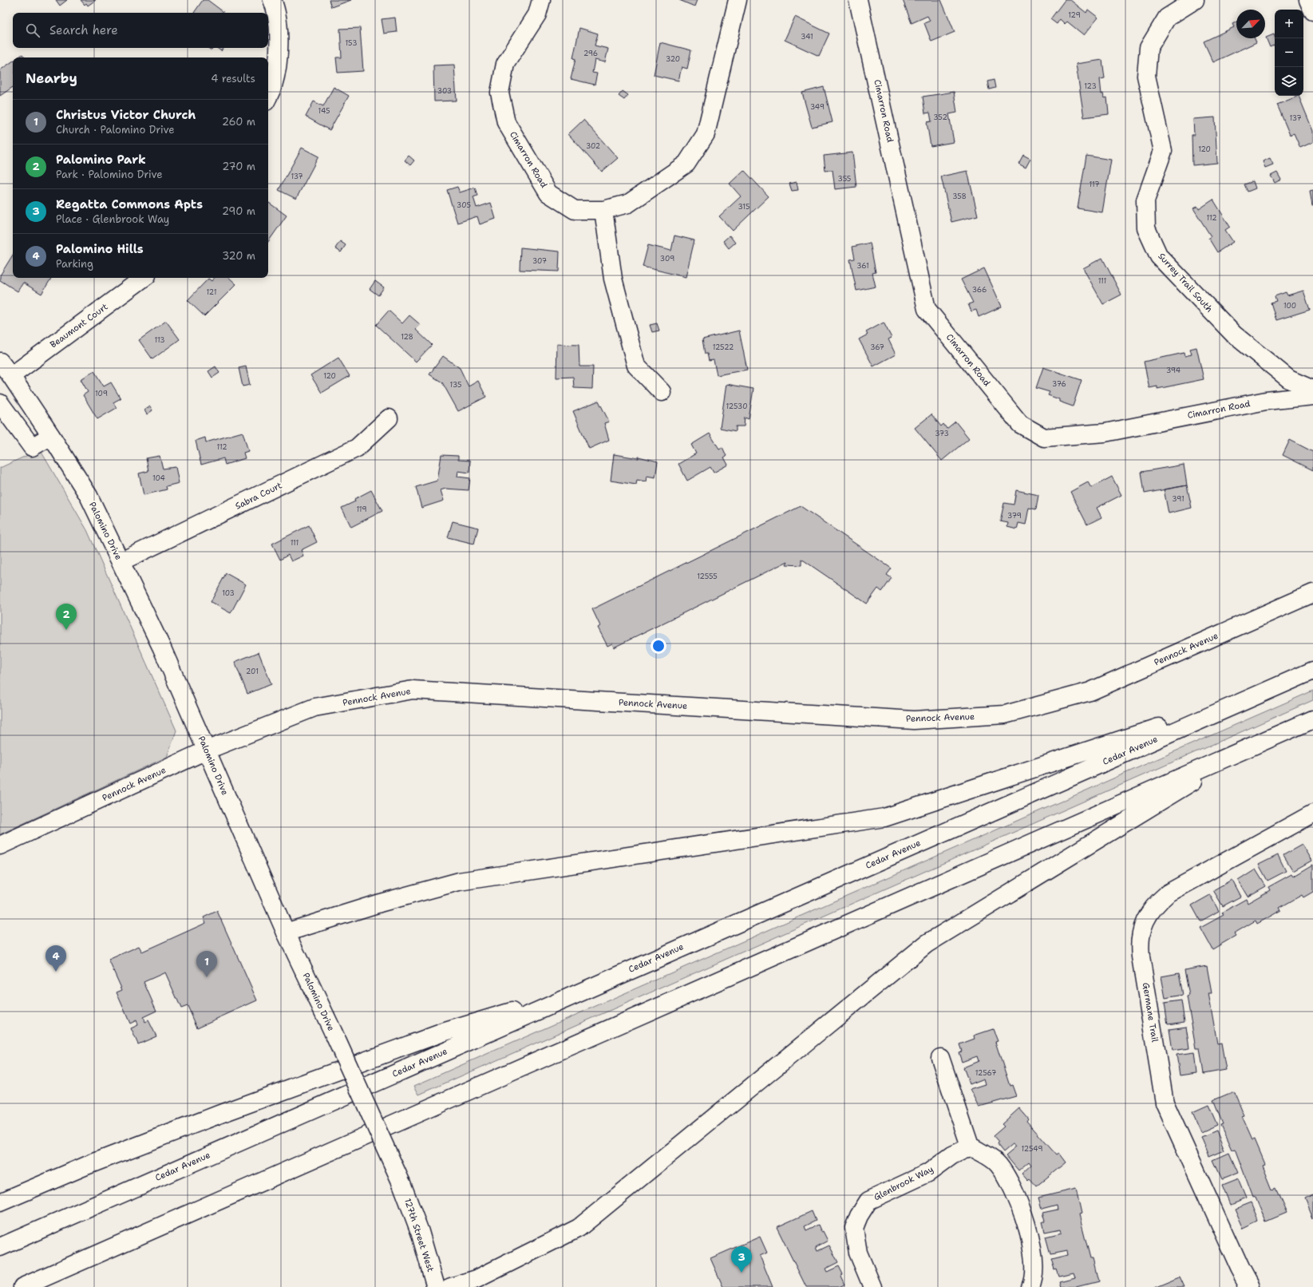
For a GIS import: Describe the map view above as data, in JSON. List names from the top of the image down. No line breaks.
{"streets":{"main road":["Cimarron Road","Surrey Trail South","Beaumont Court","Sabra Court","Palomino Drive","Pennock Avenue","Cedar Avenue","Germane Trail","Glenbrook Way","127th Street West"]},"crossings":[["Beaumont Court","Palomino Drive"],["Sabra Court","Palomino Drive"],["Palomino Drive","Pennock Avenue"],["Palomino Drive","127th Street West"]],"house_numbers":["129","341","153","296","320","123","303","349","145","352","137","302","120","137","355","117","358","305","315","112","309","307","361","111","366","121","100","128","113","12522","367","394","120","376","135","109","12530","373","112","104","391","119","379","111","12555","103","201","12567","12549"],"north":"top right","page":{"map_buttons":["+","−"],"search":"Search here","heading":["Nearby","4 results"],"list":[{"mark":"1","name":"Christus Victor Church","note":"Church · Palomino Drive","value":"260 m"},{"mark":"2","name":"Palomino Park","note":"Park · Palomino Drive","value":"270 m"},{"mark":"3","name":"Regatta Commons Apts","note":"Place · Glenbrook Way","value":"290 m"},{"mark":"4","name":"Palomino Hills","note":"Parking","value":"320 m"}],"pins":["2","4","1","3"]}}
